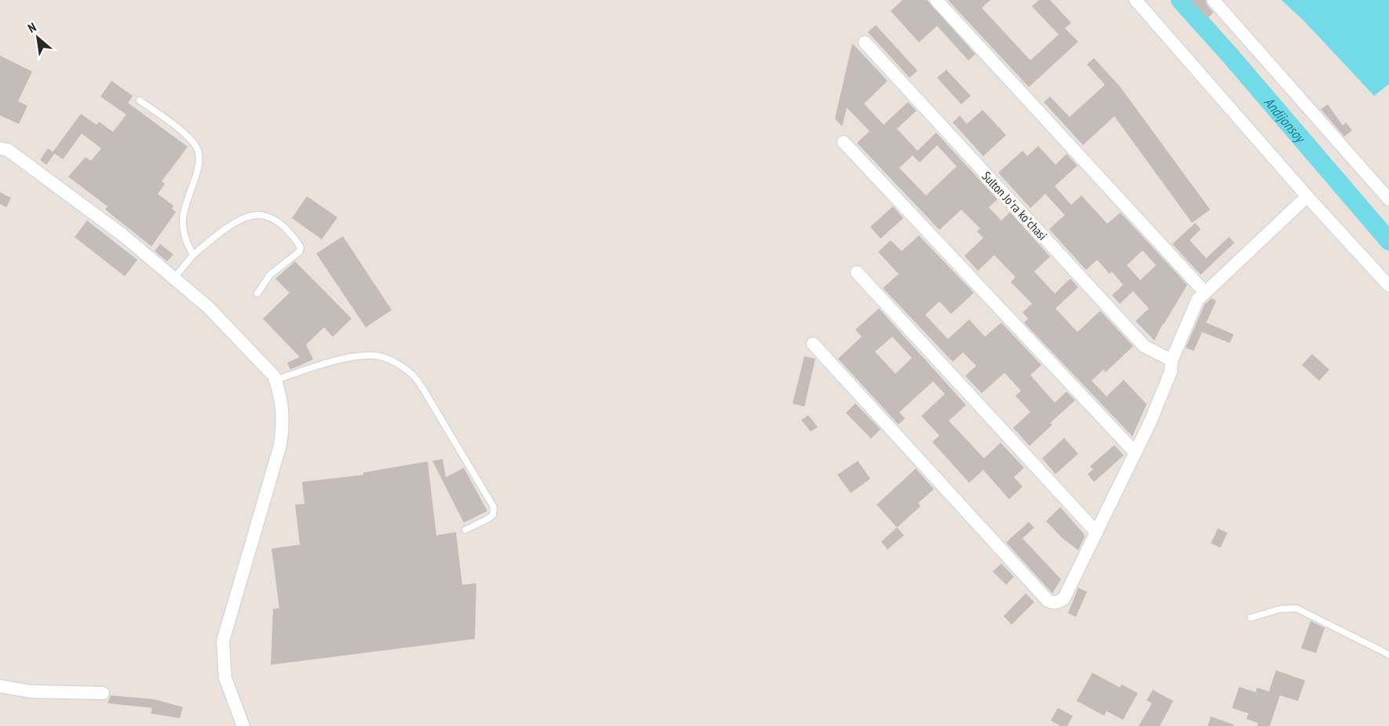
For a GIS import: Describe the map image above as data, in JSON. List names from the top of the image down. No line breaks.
{"streets":{"street":["Sulton Joʻra koʻchasi"]},"water":["Andijonsoy"],"north":"top left"}
